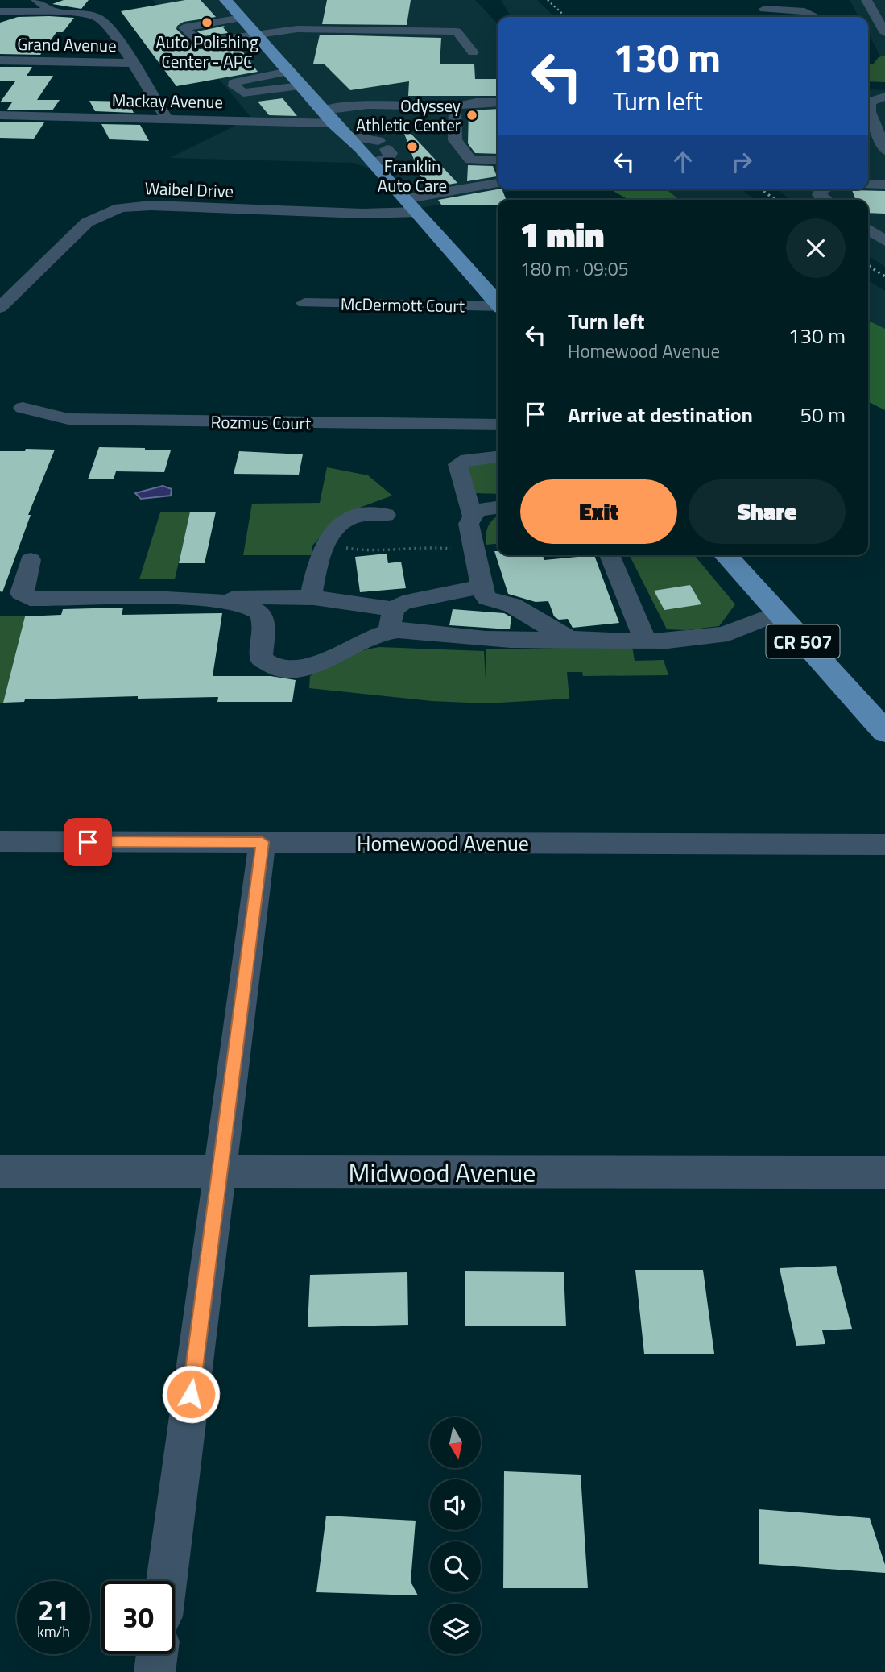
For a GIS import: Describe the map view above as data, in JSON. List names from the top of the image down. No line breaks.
{"streets":{"main road":["CR 507"],"street":["Grand Avenue","Mackay Avenue","Waibel Drive","McDermott Court","Rozmus Court","Homewood Avenue","Midwood Avenue"]},"places":["Auto Polishing Center - APC","Odyssey Athletic Center","Franklin Auto Care"],"north":"bottom","page":{"turn":["130 m","Turn left"],"heading":["1 min","180 m · 09:05"],"list":[{"name":"Turn left","note":"Homewood Avenue","value":"130 m"},{"name":"Arrive at destination","value":"50 m"}],"buttons":["Exit","Share"],"speed":"21 km/h","limit":"30"}}
